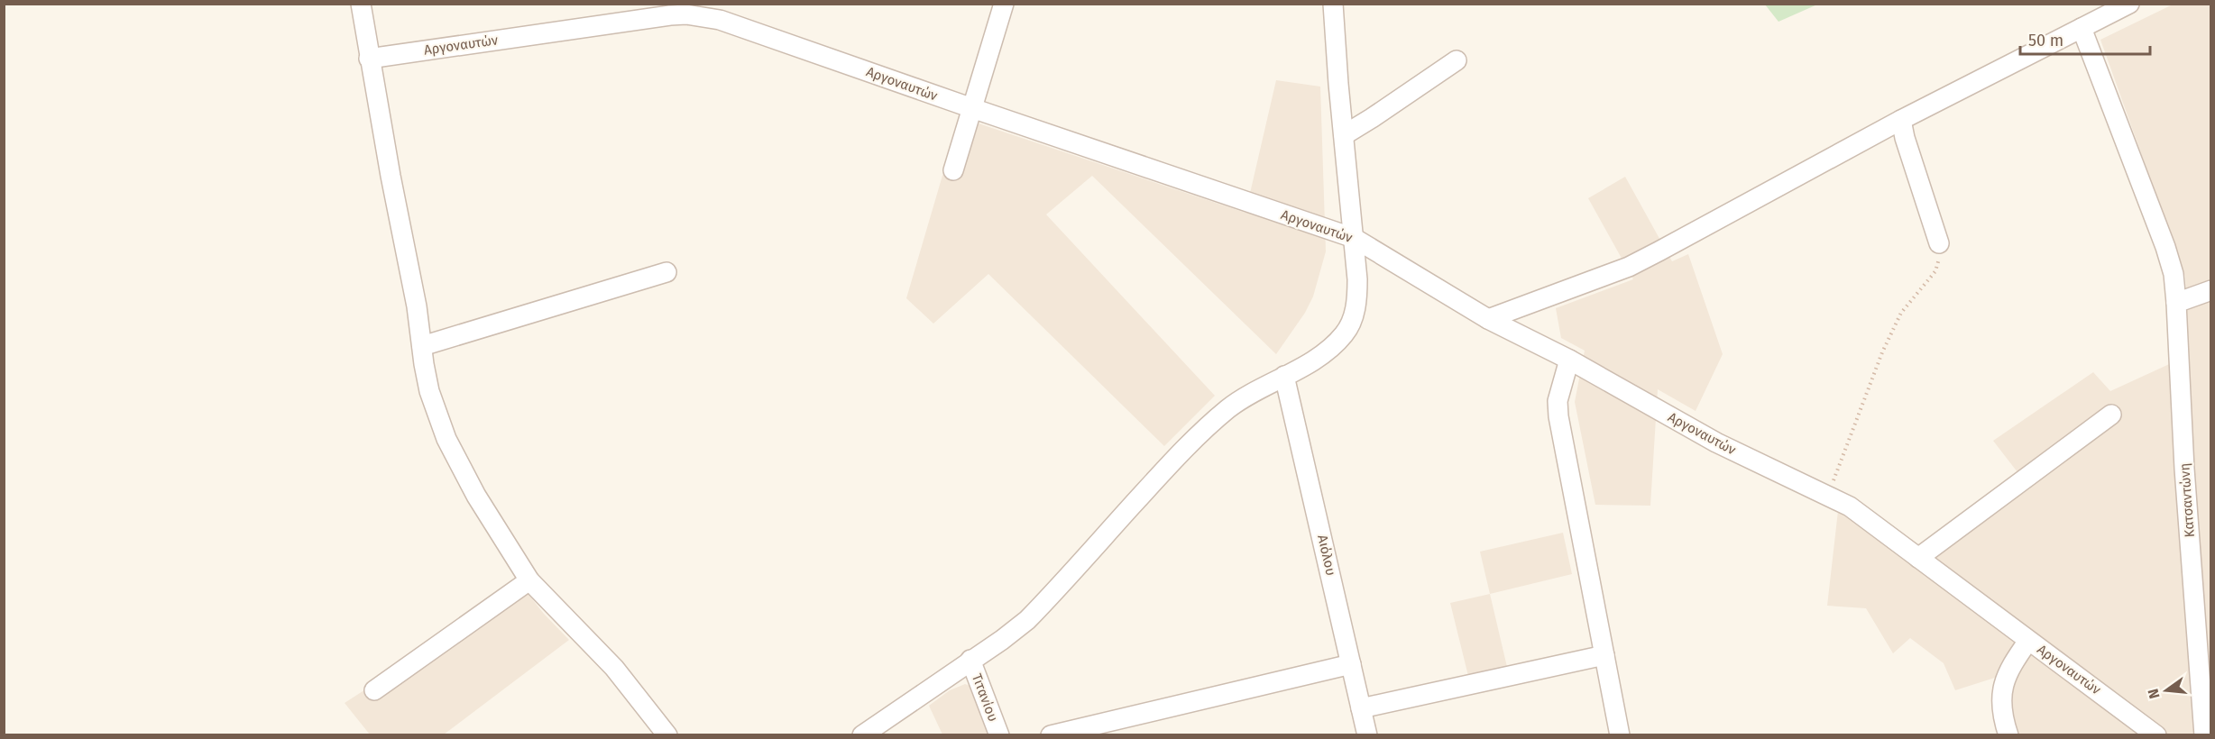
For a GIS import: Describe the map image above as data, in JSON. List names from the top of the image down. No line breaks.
{"streets":{"street":["Αργοναυτών","Κατσαντώνη","Αιόλου","Τιτανίου"]},"scale_bar":"50 m","north":"left"}
